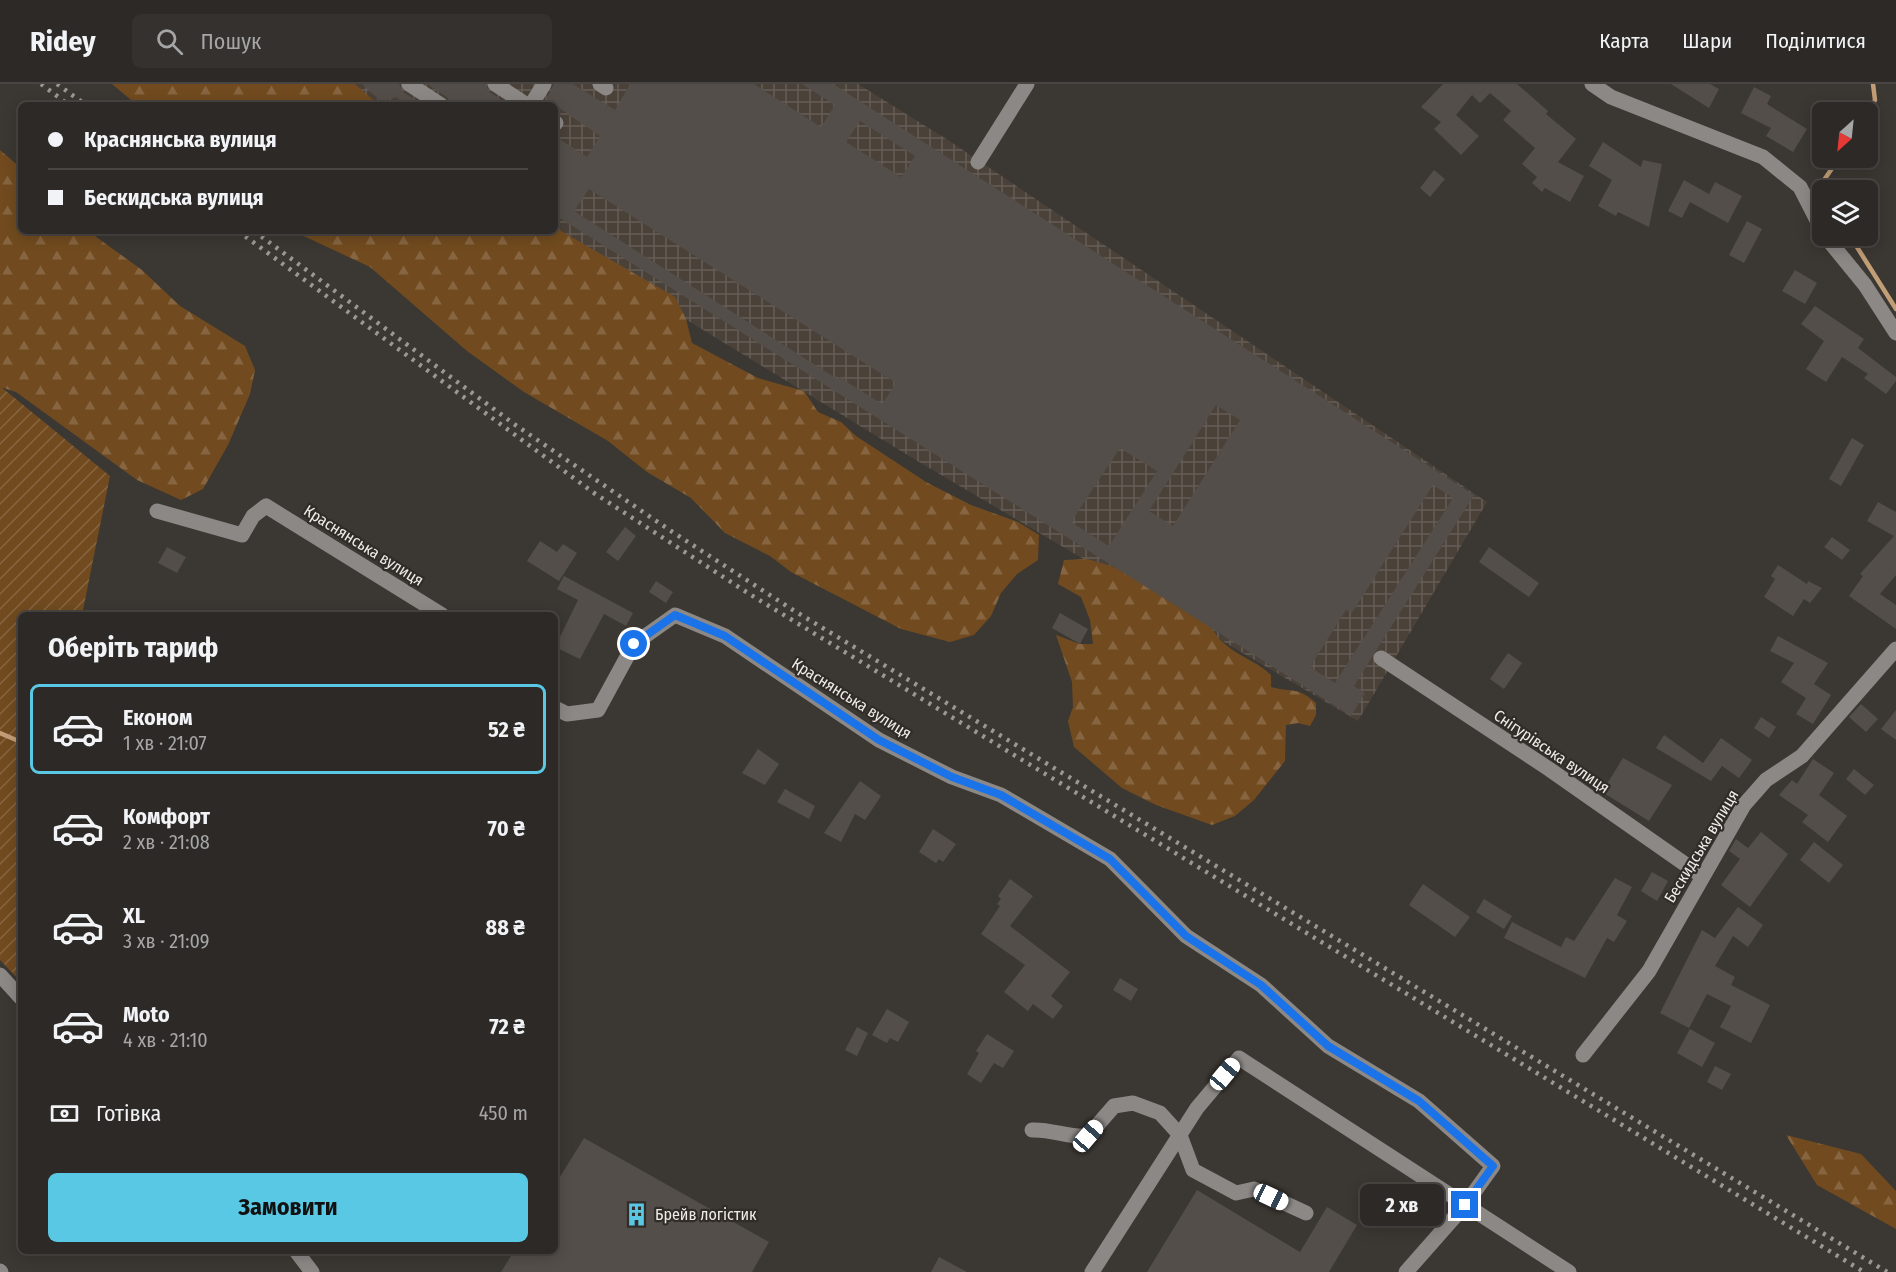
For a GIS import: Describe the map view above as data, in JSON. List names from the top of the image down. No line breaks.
{"streets":{"street":["Краснянська вулиця","Снігурівська вулиця","Бескидська вулиця"]},"crossings":[["Снігурівська вулиця","Бескидська вулиця"]],"places":{"building":["Брейв логістик"]},"north":"bottom left","page":{"header":"Ridey","search":"Пошук","nav":["Карта","Шари","Поділитися"],"banner":["Краснянська вулиця","Бескидська вулиця"],"heading":"Оберіть тариф","list":[{"name":"Економ","note":"1 хв · 21:07","value":"52 ₴"},{"name":"Комфорт","note":"2 хв · 21:08","value":"70 ₴"},{"name":"XL","note":"3 хв · 21:09","value":"88 ₴"},{"name":"Moto","note":"4 хв · 21:10","value":"72 ₴"}],"pay":["Готівка","450 m"],"buttons":"Замовити","bubble":"2 хв"}}
